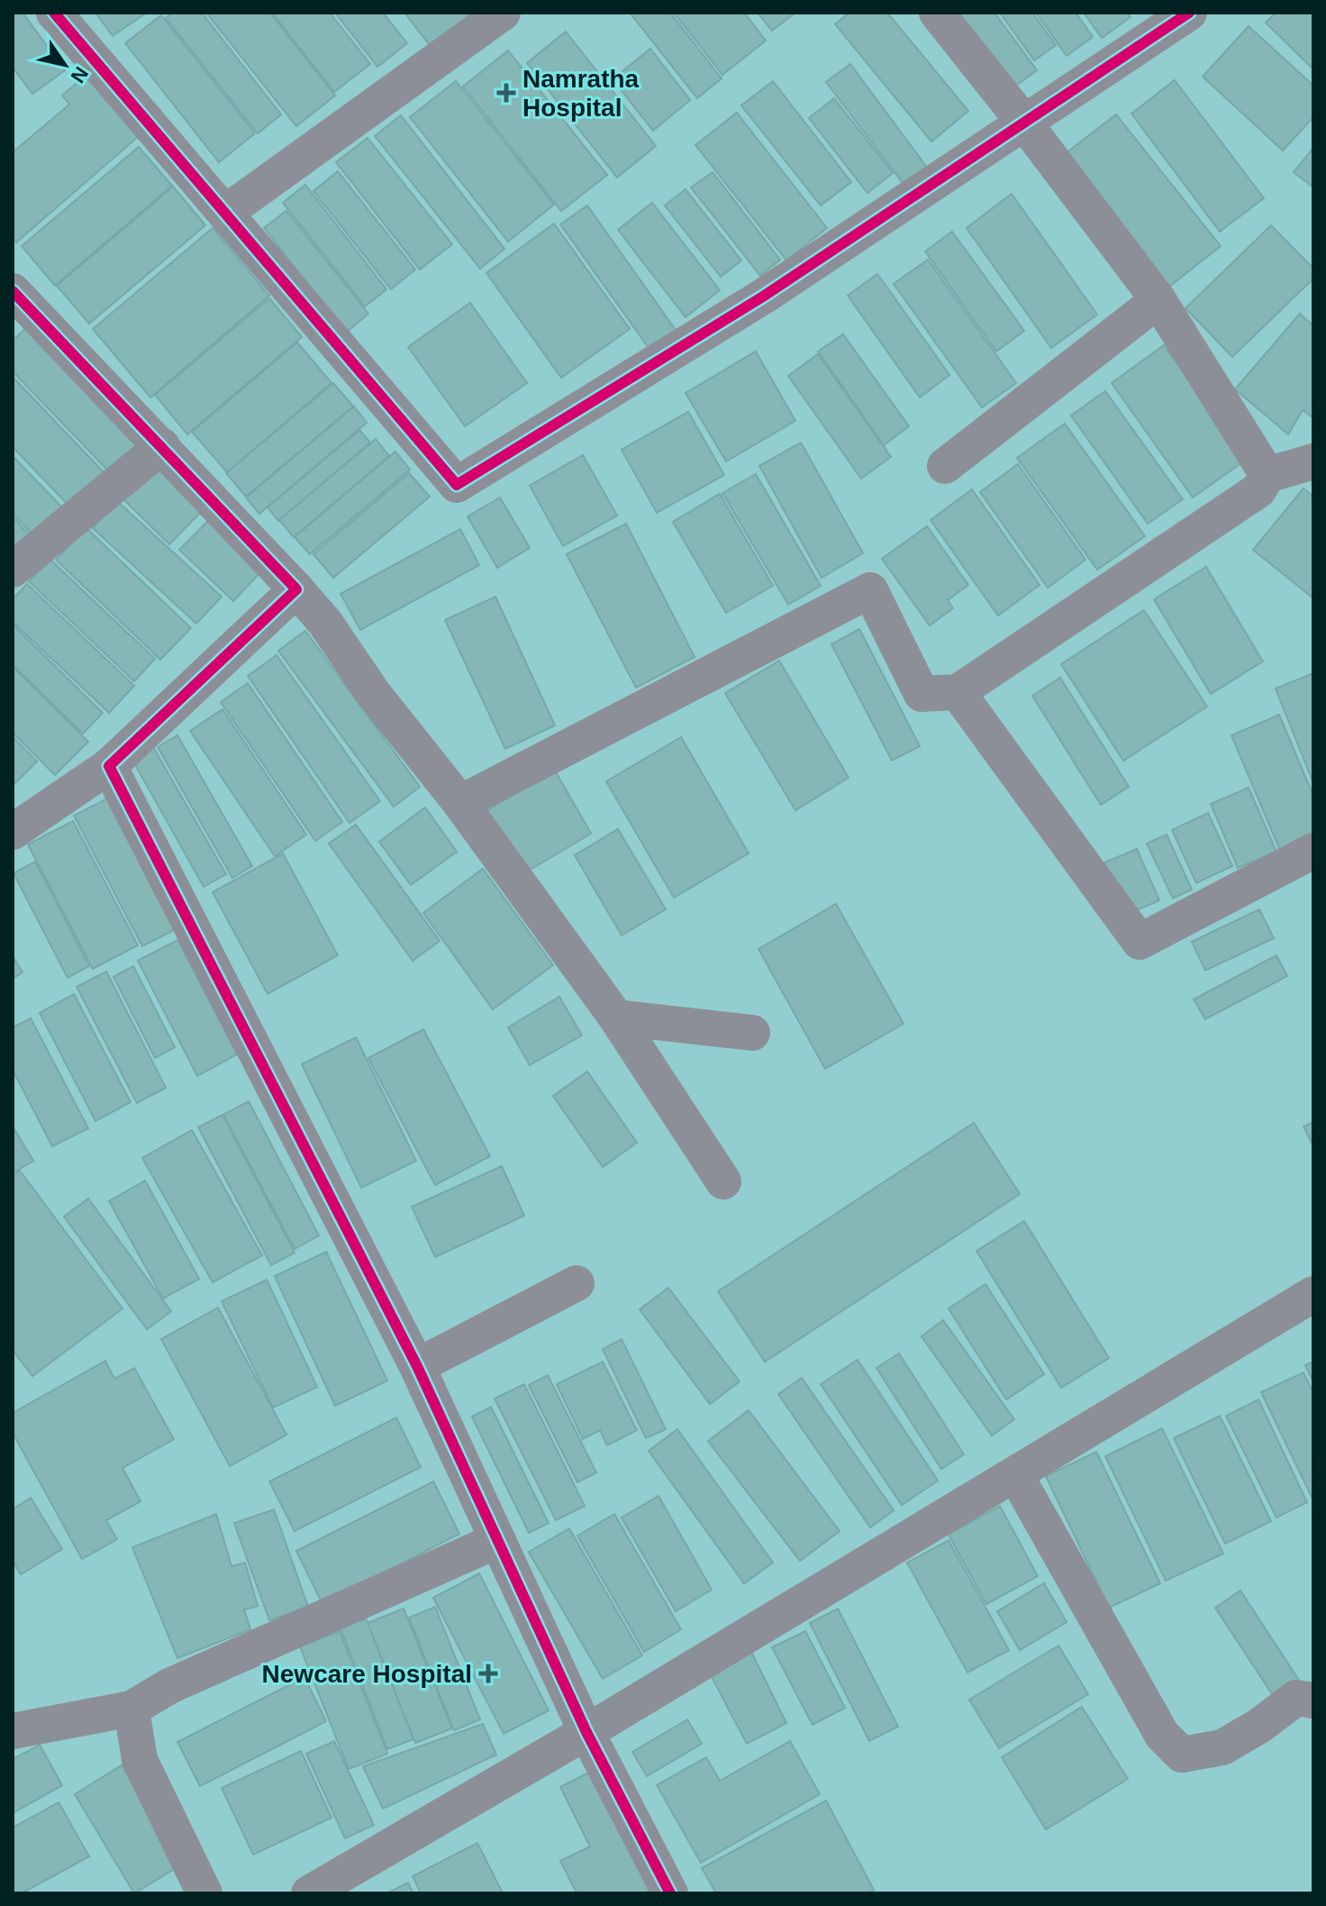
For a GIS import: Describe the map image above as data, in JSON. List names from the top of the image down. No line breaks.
{"places":{"health":["Namratha Hospital","Newcare Hospital"]},"north":"bottom right"}
